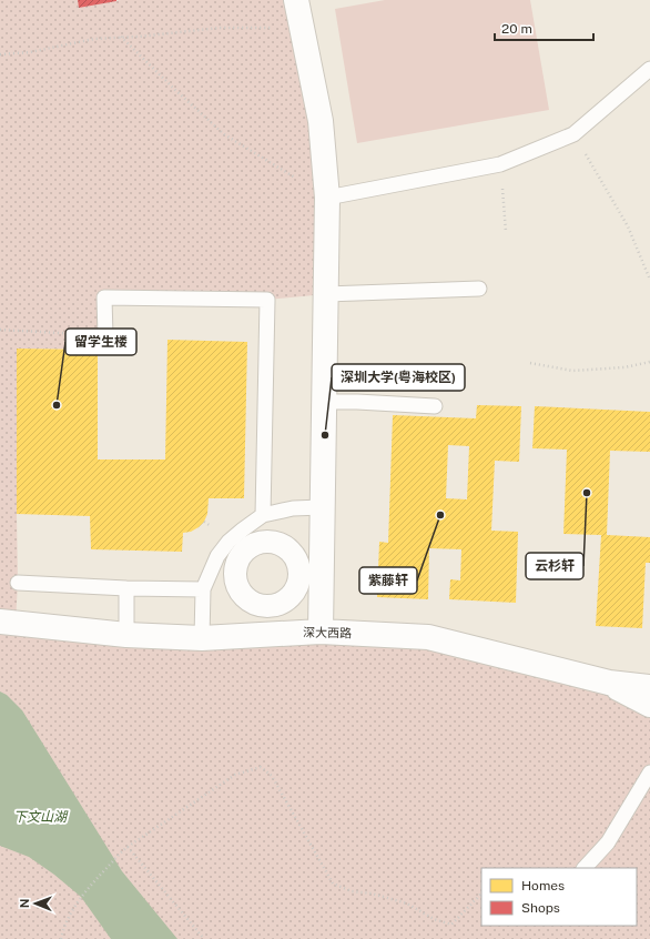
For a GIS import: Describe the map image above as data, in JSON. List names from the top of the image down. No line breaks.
{"streets":{"street":["深大西路"]},"water":["下文山湖"],"places":["留学生楼","深圳大学(粤海校区)","云杉轩","紫藤轩"],"legend":["Homes","Shops"],"scale_bar":"20 m","north":"left"}
